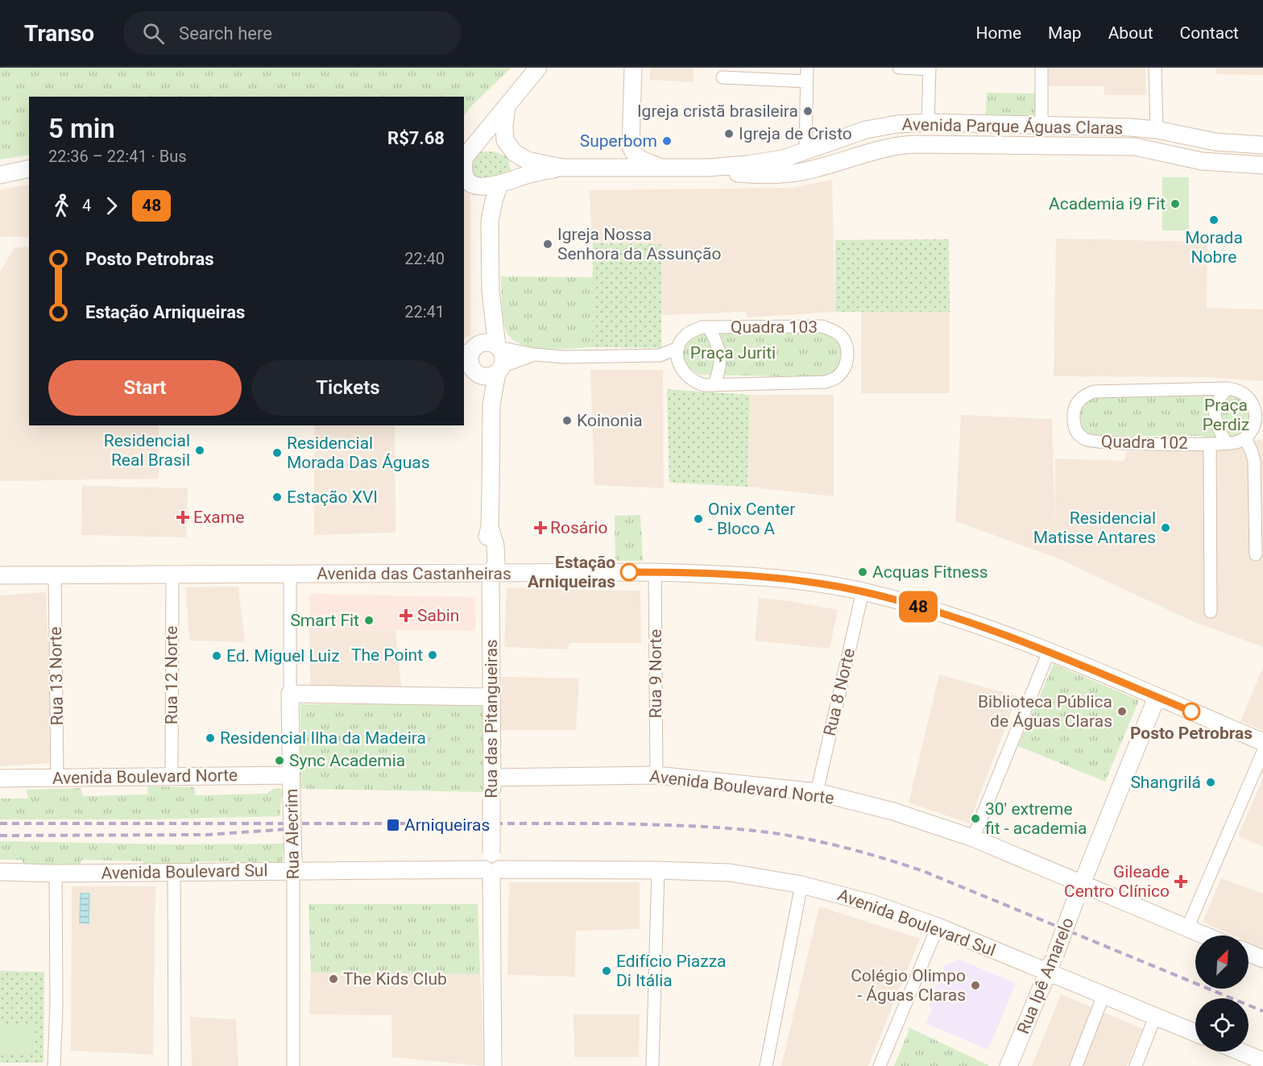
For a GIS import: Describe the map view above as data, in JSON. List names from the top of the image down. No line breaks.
{"streets":{"street":["Avenida Parque Águas Claras","Quadra 103","Quadra 102","Avenida das Castanheiras","Rua 9 Norte","Rua 12 Norte","Rua 13 Norte","Rua 8 Norte","Rua das Pitangueiras","Avenida Boulevard Norte","Rua Alecrim","Avenida Boulevard Sul","Rua Ipê Amarelo"]},"crossings":[["Quadra 103","Rua das Pitangueiras"],["Avenida das Castanheiras","Rua 9 Norte"],["Avenida das Castanheiras","Rua 12 Norte"],["Avenida das Castanheiras","Rua 13 Norte"],["Avenida das Castanheiras","Rua 8 Norte"],["Avenida das Castanheiras","Rua das Pitangueiras"],["Avenida das Castanheiras","Rua Alecrim"],["Avenida das Castanheiras","Rua Ipê Amarelo"],["Rua 9 Norte","Avenida Boulevard Norte"],["Rua 12 Norte","Avenida Boulevard Norte"],["Rua 13 Norte","Avenida Boulevard Norte"],["Rua 8 Norte","Avenida Boulevard Norte"],["Rua das Pitangueiras","Avenida Boulevard Norte"],["Rua das Pitangueiras","Avenida Boulevard Sul"],["Avenida Boulevard Norte","Rua Alecrim"],["Avenida Boulevard Norte","Rua Ipê Amarelo"],["Rua Alecrim","Avenida Boulevard Sul"],["Avenida Boulevard Sul","Rua Ipê Amarelo"]],"parks":["Praça Juriti","Praça Perdiz"],"places":{"other":["Igreja cristã brasileira","Igreja de Cristo","Superbom","Academia i9 Fit","Morada Nobre","Igreja Nossa Senhora da Assunção","Koinonia","Residencial Real Brasil","Residencial Morada Das Águas","Estação XVI","Onix Center - Bloco A","Residencial Matisse Antares","Estação Arniqueiras","Acquas Fitness","Smart Fit","The Point","Ed. Miguel Luiz","Biblioteca Pública de Águas Claras","Posto Petrobras","Residencial Ilha da Madeira","Sync Academia","Shangrilá","30' extreme fit - academia","Edifício Piazza Di Itália","The Kids Club","Colégio Olimpo - Águas Claras"],"health":["Exame","Rosário","Sabin","Gileade Centro Clínico"],"transit":["Arniqueiras"]},"lines":["bus line 48"],"north":"top right","page":{"header":"Transo","search":"Search here","nav":["Home","Map","About","Contact"],"on_map":"48","heading":["5 min","22:36 – 22:41 · Bus","R$7.68"],"legs":["4","48"],"list":[{"name":"Posto Petrobras","value":"22:40"},{"name":"Estação Arniqueiras","value":"22:41"}],"buttons":["Start","Tickets"]}}
